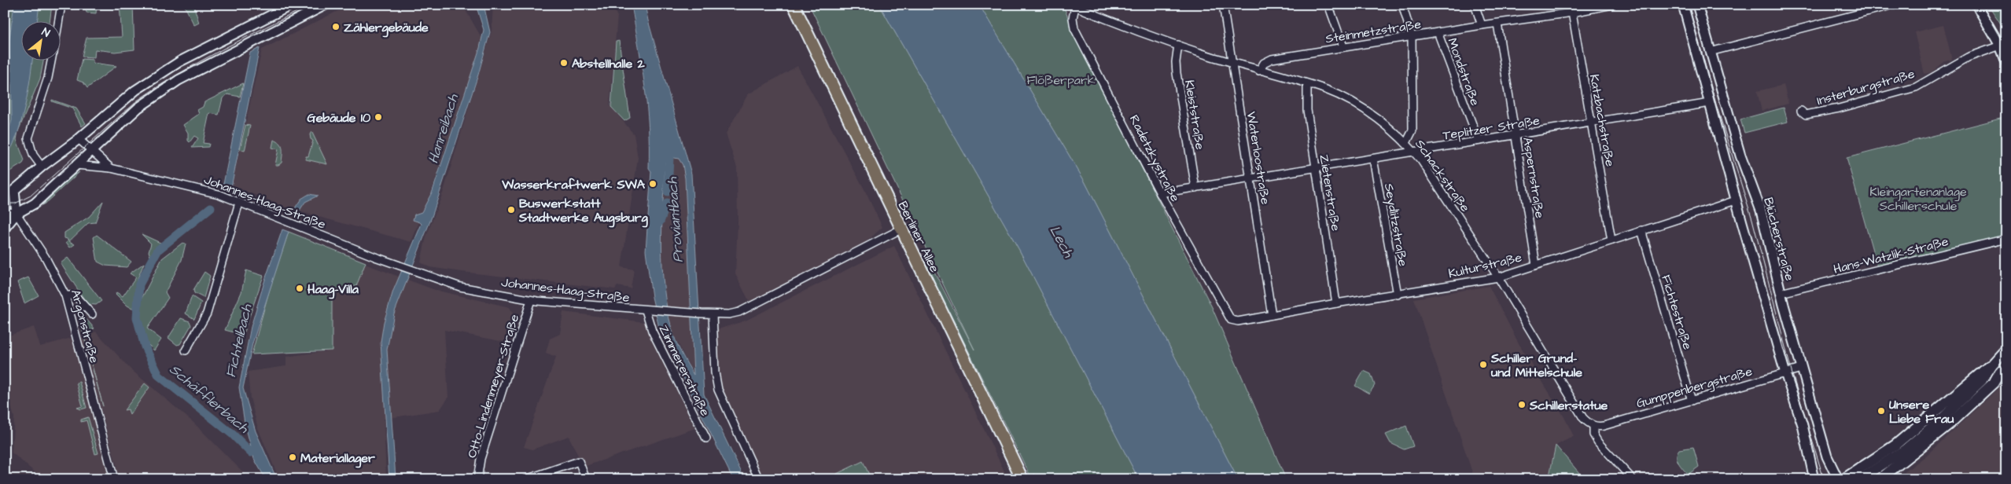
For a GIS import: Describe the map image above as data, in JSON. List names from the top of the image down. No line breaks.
{"streets":{"main road":["Berliner Allee"],"street":["Steinmetzstraße","Mondstraße","Insterburgstraße","Kleiststraße","Katzbachstraße","Teplitzer Straße","Radetzkystraße","Waterloostraße","Schackstraße","Aspernstraße","Zietenstraße","Johannes-Haag-Straße","Seydlitzstraße","Blücherstraße","Hans-Watzlik-Straße","Kulturstraße","Fichtestraße","Argonstraße","Zimmererstraße","Otto-Lindenmeyer-Straße","Gumppenbergstraße"]},"crossings":[["Steinmetzstraße","Mondstraße"],["Steinmetzstraße","Katzbachstraße"],["Steinmetzstraße","Schackstraße"],["Steinmetzstraße","Aspernstraße"],["Mondstraße","Teplitzer Straße"],["Kleiststraße","Teplitzer Straße"],["Kleiststraße","Schackstraße"],["Katzbachstraße","Teplitzer Straße"],["Katzbachstraße","Kulturstraße"],["Teplitzer Straße","Radetzkystraße"],["Teplitzer Straße","Waterloostraße"],["Teplitzer Straße","Schackstraße"],["Teplitzer Straße","Aspernstraße"],["Teplitzer Straße","Zietenstraße"],["Teplitzer Straße","Seydlitzstraße"],["Radetzkystraße","Schackstraße"],["Radetzkystraße","Kulturstraße"],["Waterloostraße","Schackstraße"],["Waterloostraße","Kulturstraße"],["Schackstraße","Zietenstraße"],["Schackstraße","Kulturstraße"],["Schackstraße","Gumppenbergstraße"],["Aspernstraße","Kulturstraße"],["Zietenstraße","Kulturstraße"],["Johannes-Haag-Straße","Berliner Allee"],["Johannes-Haag-Straße","Zimmererstraße"],["Johannes-Haag-Straße","Otto-Lindenmeyer-Straße"],["Seydlitzstraße","Kulturstraße"],["Blücherstraße","Hans-Watzlik-Straße"],["Blücherstraße","Gumppenbergstraße"],["Kulturstraße","Fichtestraße"],["Fichtestraße","Gumppenbergstraße"]],"water":["Hanreibach","Proviantbach","Lech","Fichtelbach","Schäfflerbach"],"parks":["Flößerpark","Kleingartenanlage Schillerschule"],"places":["Zählergebäude","Abstellhalle 2","Gebäude 10","Wasserkraftwerk SWA","Buswerkstatt Stadtwerke Augsburg","Haag-Villa","Schiller Grund- und Mittelschule","Schillerstatue","Unsere Liebe Frau","Materiallager"],"north":"top right"}
